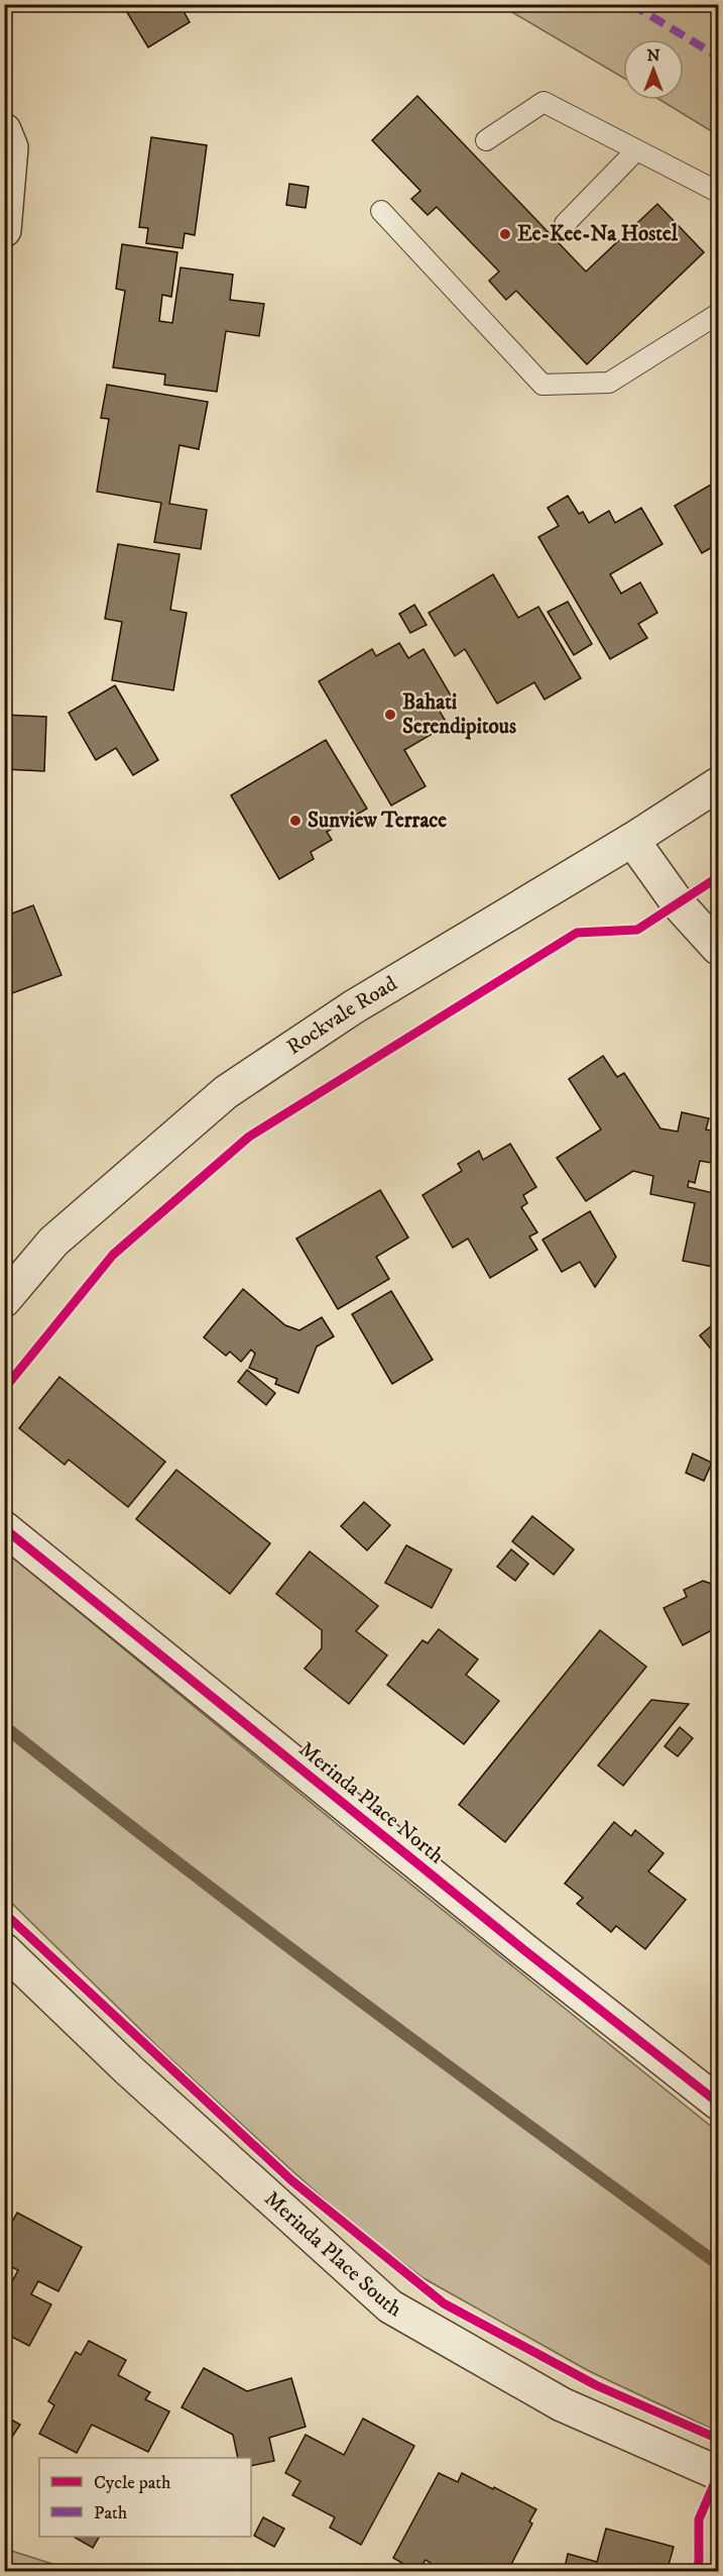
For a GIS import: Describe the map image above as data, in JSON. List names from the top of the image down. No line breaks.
{"streets":{"street":["Rockvale Road","Merinda Place North","Merinda Place South"]},"places":["Ee-Kee-Na Hostel","Bahati Serendipitous","Sunview Terrace"],"legend":["Cycle path","Path"],"north":"top"}
